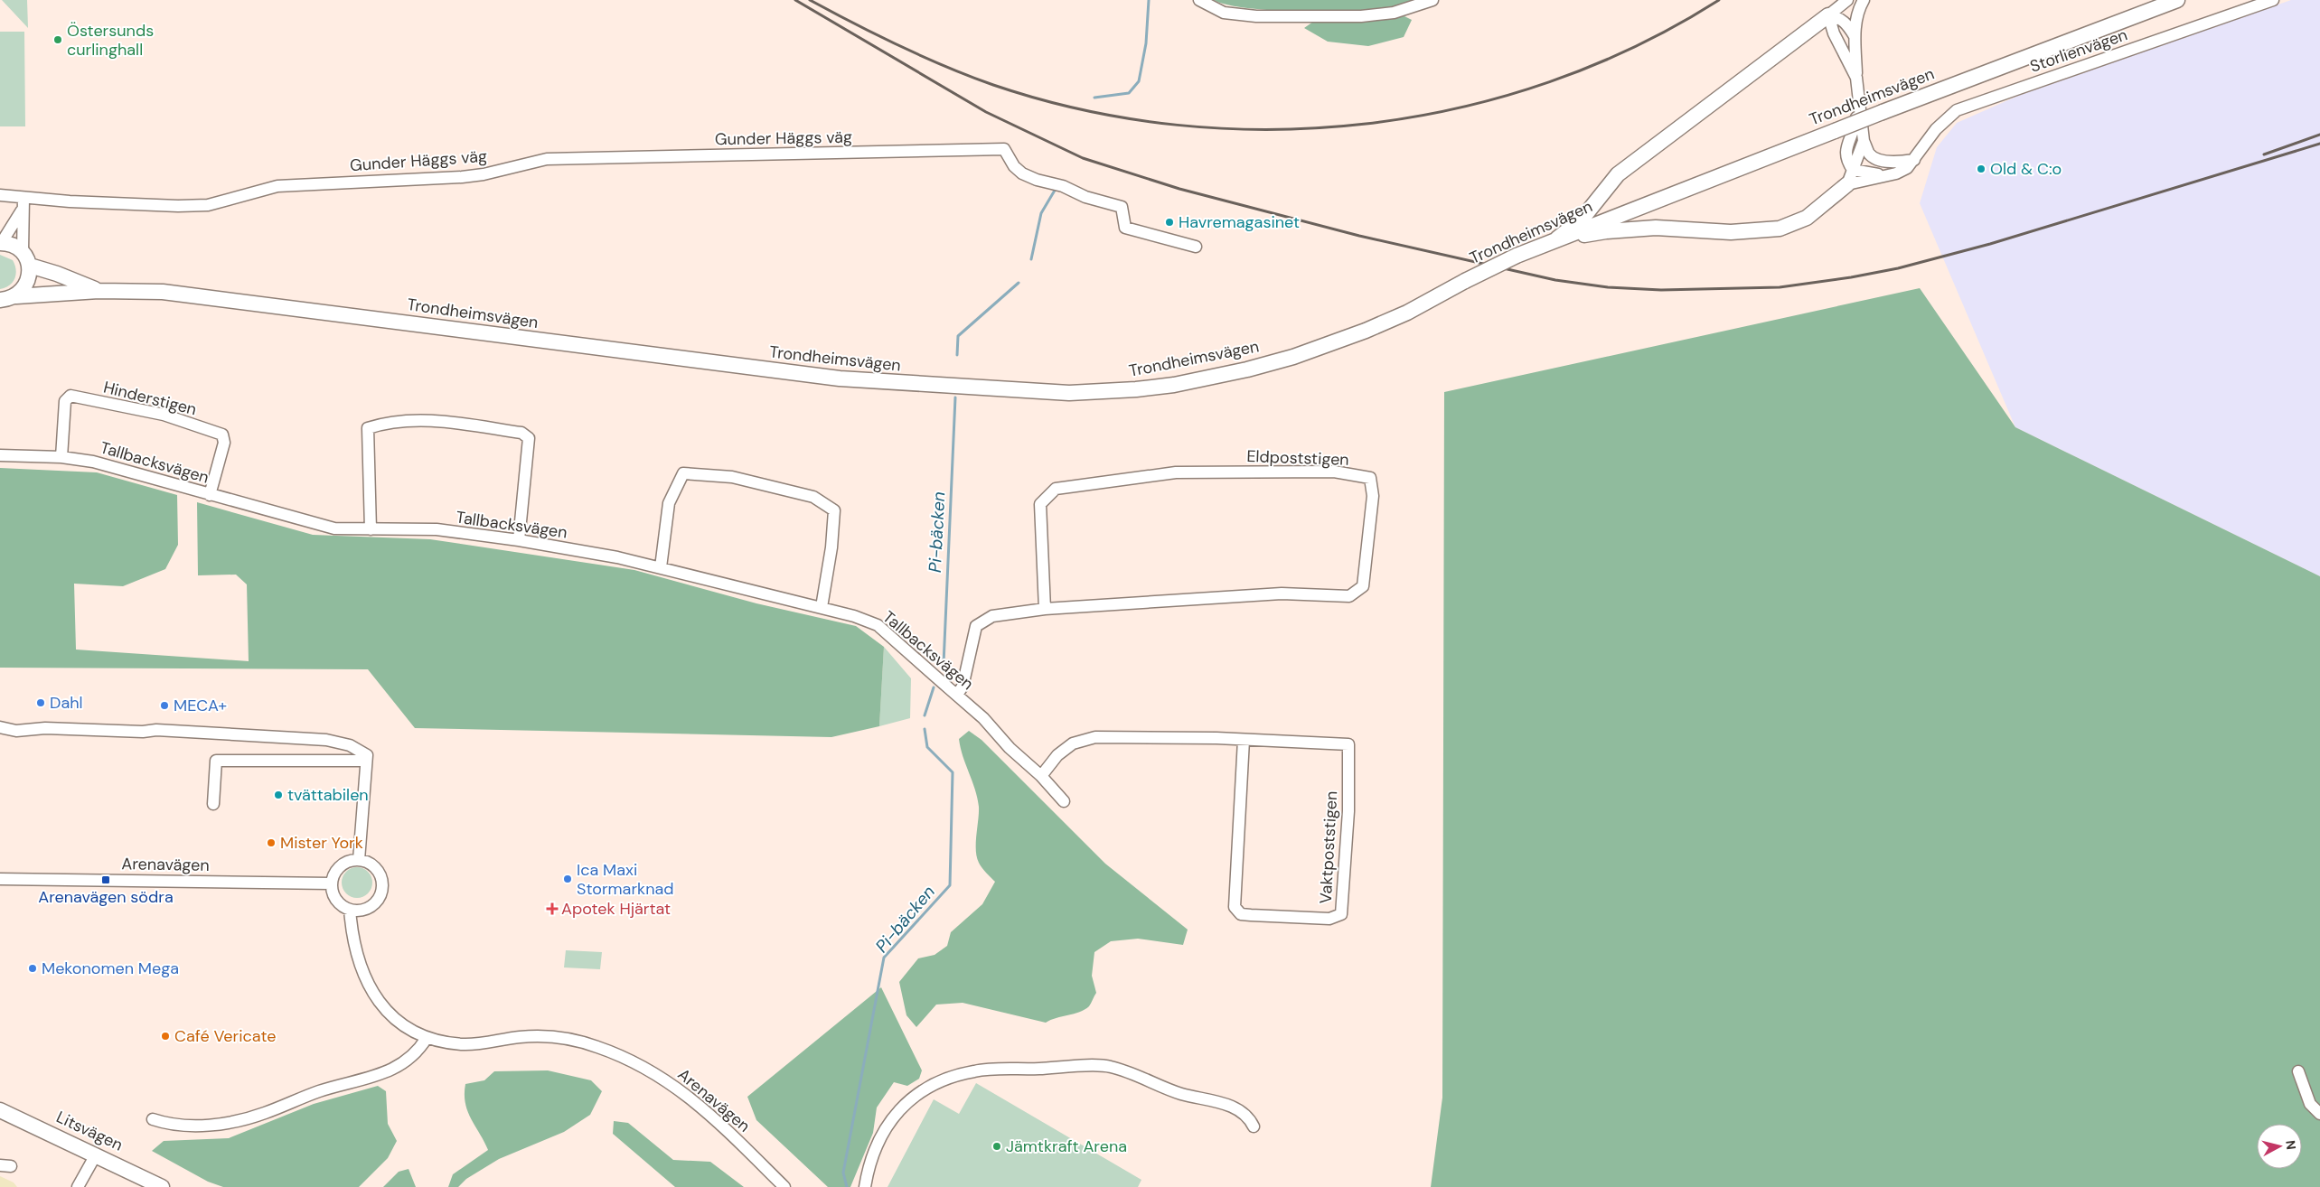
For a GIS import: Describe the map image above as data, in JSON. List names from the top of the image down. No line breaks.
{"streets":{"main road":["Trondheimsvägen","Litsvägen"],"street":["Storlienvägen","Gunder Häggs väg","Hinderstigen","Eldpoststigen","Tallbacksvägen","Vaktpoststigen","Arenavägen"]},"crossings":[["Hinderstigen","Tallbacksvägen"],["Eldpoststigen","Tallbacksvägen"],["Tallbacksvägen","Vaktpoststigen"]],"water":["Pi-bäcken"],"places":{"other":["Östersunds curlinghall","Old & C:o","Havremagasinet","Dahl","MECA+","tvättabilen","Mister York","Ica Maxi Stormarknad","Mekonomen Mega","Café Vericate","Jämtkraft Arena"],"transit":["Arenavägen södra"],"health":["Apotek Hjärtat"]},"north":"right"}
